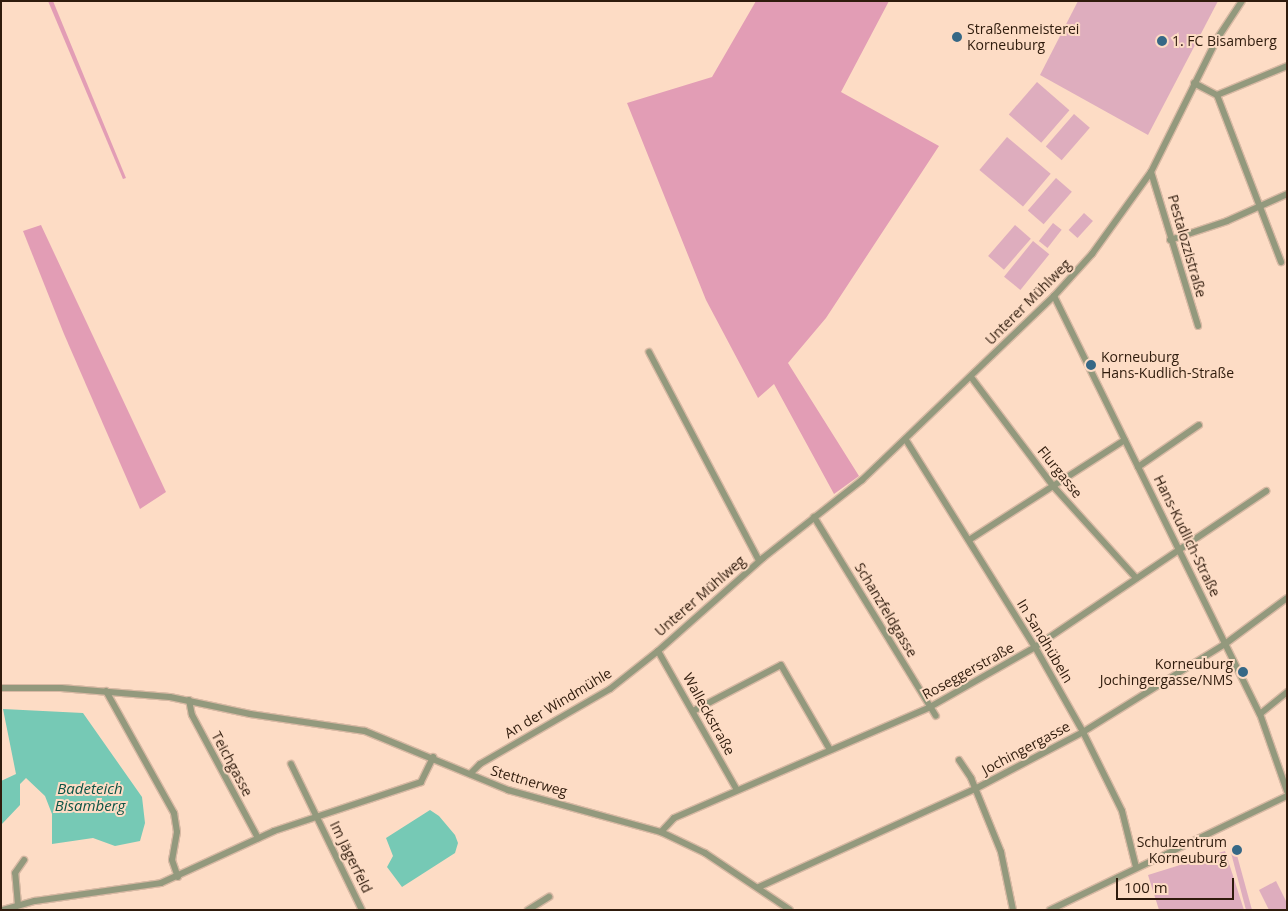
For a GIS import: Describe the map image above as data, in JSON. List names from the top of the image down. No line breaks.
{"streets":{"street":["Pestalozzistraße","Unterer Mühlweg","Flurgasse","Hans-Kudlich-Straße","Schanzfeldgasse","In Sandhübeln","Roseggerstraße","An der Windmühle","Walleckstraße","Jochingergasse","Teichgasse","Stettnerweg","Im Jägerfeld"]},"crossings":[["Pestalozzistraße","Unterer Mühlweg"],["Unterer Mühlweg","Flurgasse"],["Unterer Mühlweg","Hans-Kudlich-Straße"],["Unterer Mühlweg","Schanzfeldgasse"],["Unterer Mühlweg","In Sandhübeln"],["Unterer Mühlweg","An der Windmühle"],["Unterer Mühlweg","Walleckstraße"],["Flurgasse","Roseggerstraße"],["Hans-Kudlich-Straße","Roseggerstraße"],["Hans-Kudlich-Straße","Jochingergasse"],["Schanzfeldgasse","Roseggerstraße"],["In Sandhübeln","Roseggerstraße"],["In Sandhübeln","Jochingergasse"],["Roseggerstraße","Walleckstraße"],["Roseggerstraße","Stettnerweg"],["An der Windmühle","Walleckstraße"],["An der Windmühle","Stettnerweg"],["Jochingergasse","Stettnerweg"],["Teichgasse","Stettnerweg"]],"water":["Badeteich Bisamberg"],"places":["Straßenmeisterei Korneuburg","1. FC Bisamberg","Korneuburg Hans-Kudlich-Straße","Korneuburg Jochingergasse/NMS","Schulzentrum Korneuburg"],"scale_bar":"100 m"}
